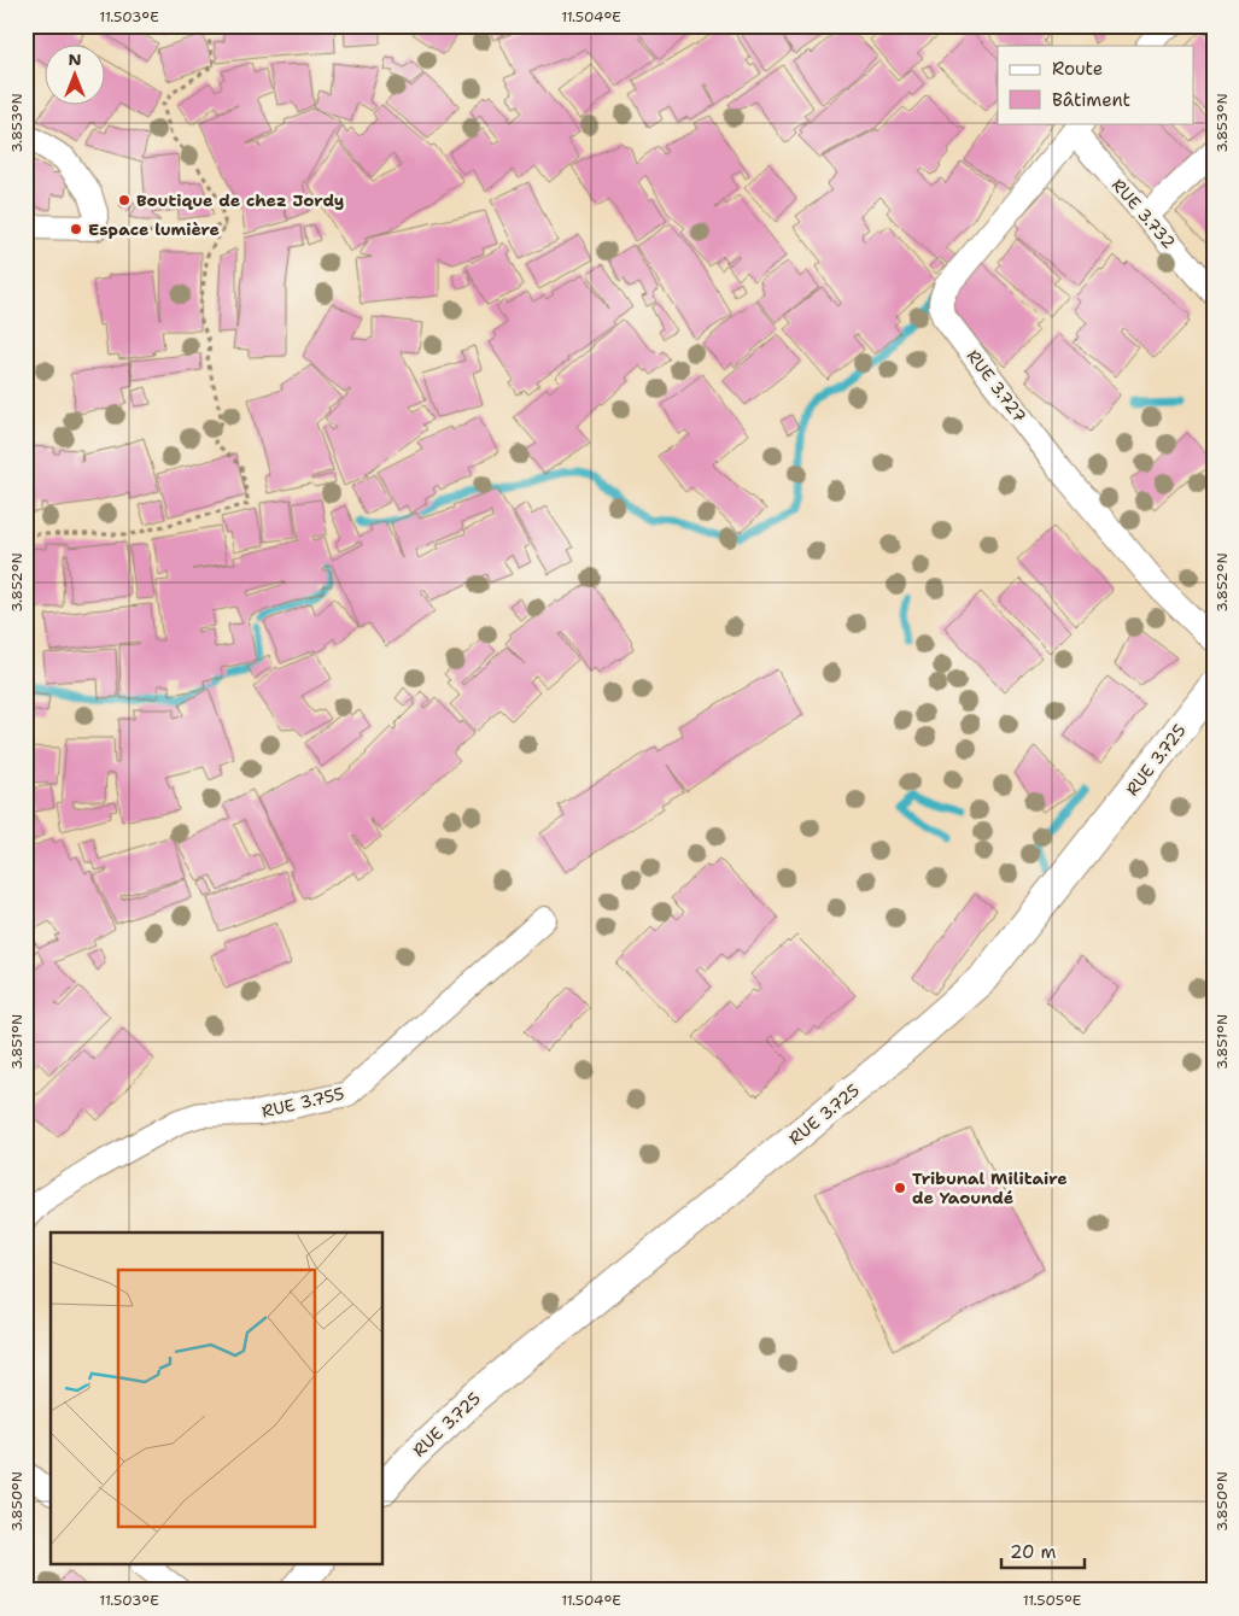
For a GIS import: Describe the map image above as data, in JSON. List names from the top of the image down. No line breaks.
{"streets":{"street":["RUE 3.732","RUE 3.727","RUE 3.725","RUE 3.755"]},"crossings":[["RUE 3.732","RUE 3.727"]],"places":["Boutique de chez Jordy","Espace lumière","Tribunal Militaire de Yaoundé"],"legend":["Route","Bâtiment"],"scale_bar":"20 m","north":"top","coordinates":["11.503°E","11.504°E","3.853°N","3.852°N","3.851°N","3.850°N","11.505°E"]}
